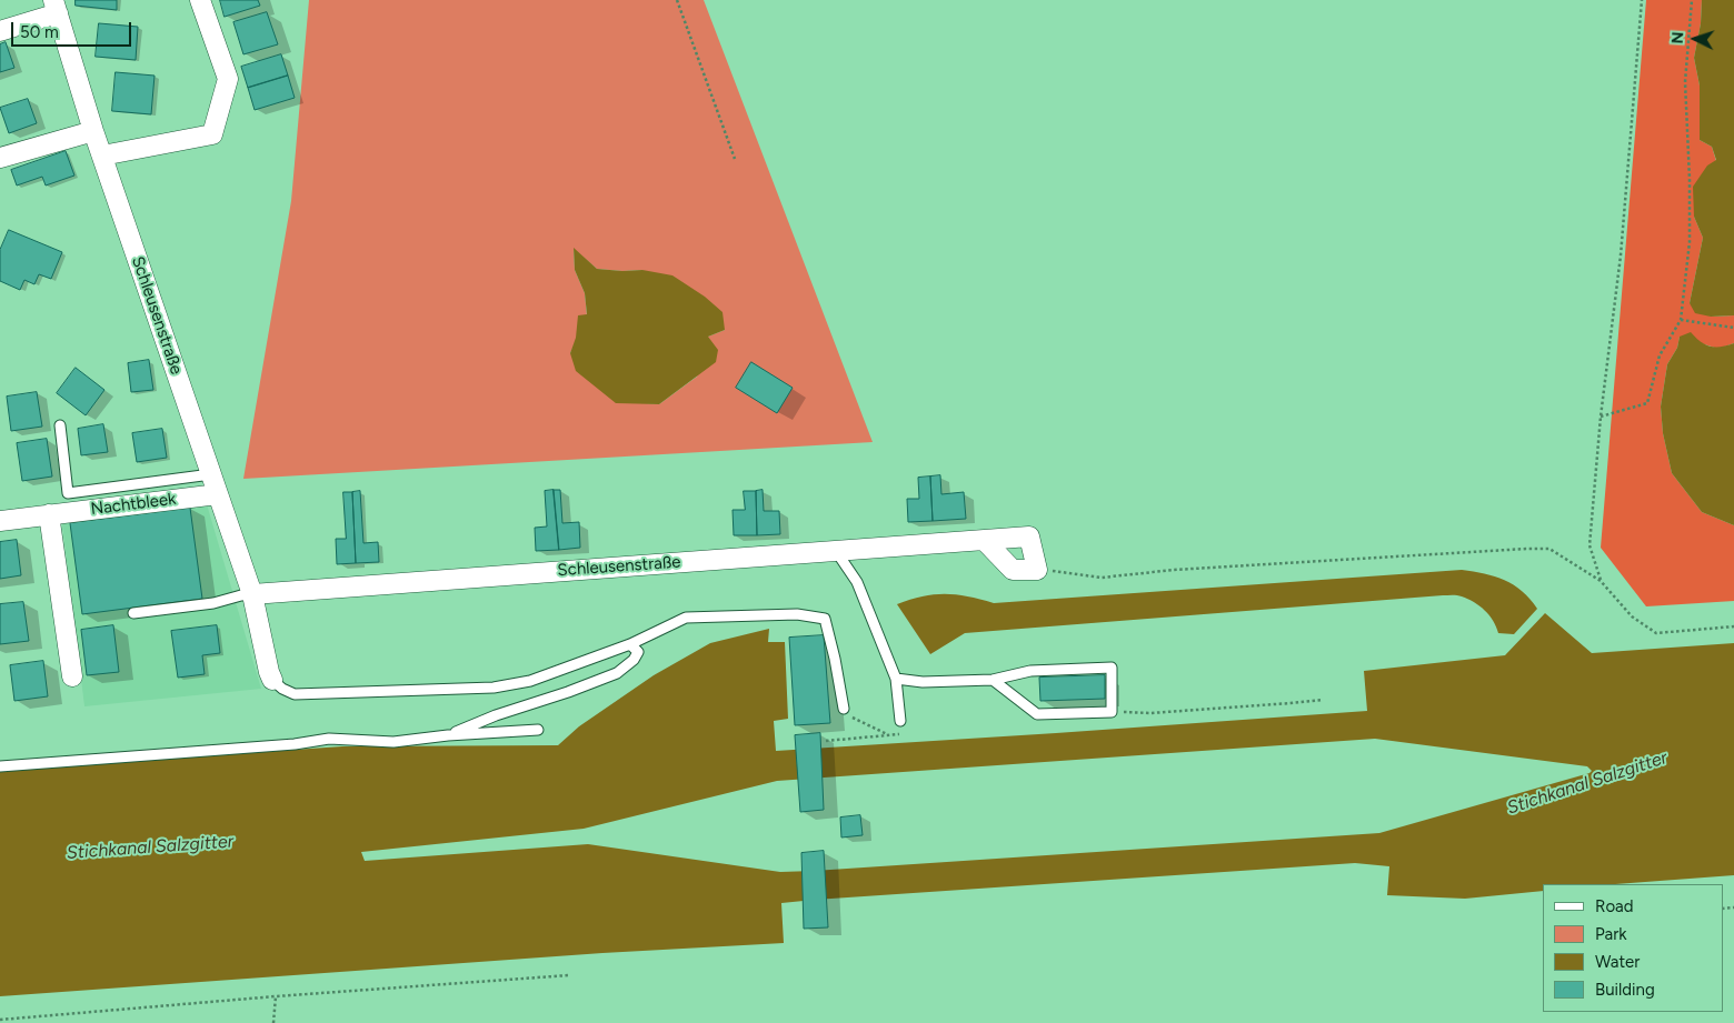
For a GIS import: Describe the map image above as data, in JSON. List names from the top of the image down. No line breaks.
{"streets":{"street":["Schleusenstraße","Nachtbleek"]},"crossings":[["Schleusenstraße","Nachtbleek"]],"water":["Stichkanal Salzgitter"],"legend":["Road","Park","Water","Building"],"scale_bar":"50 m","north":"left"}
